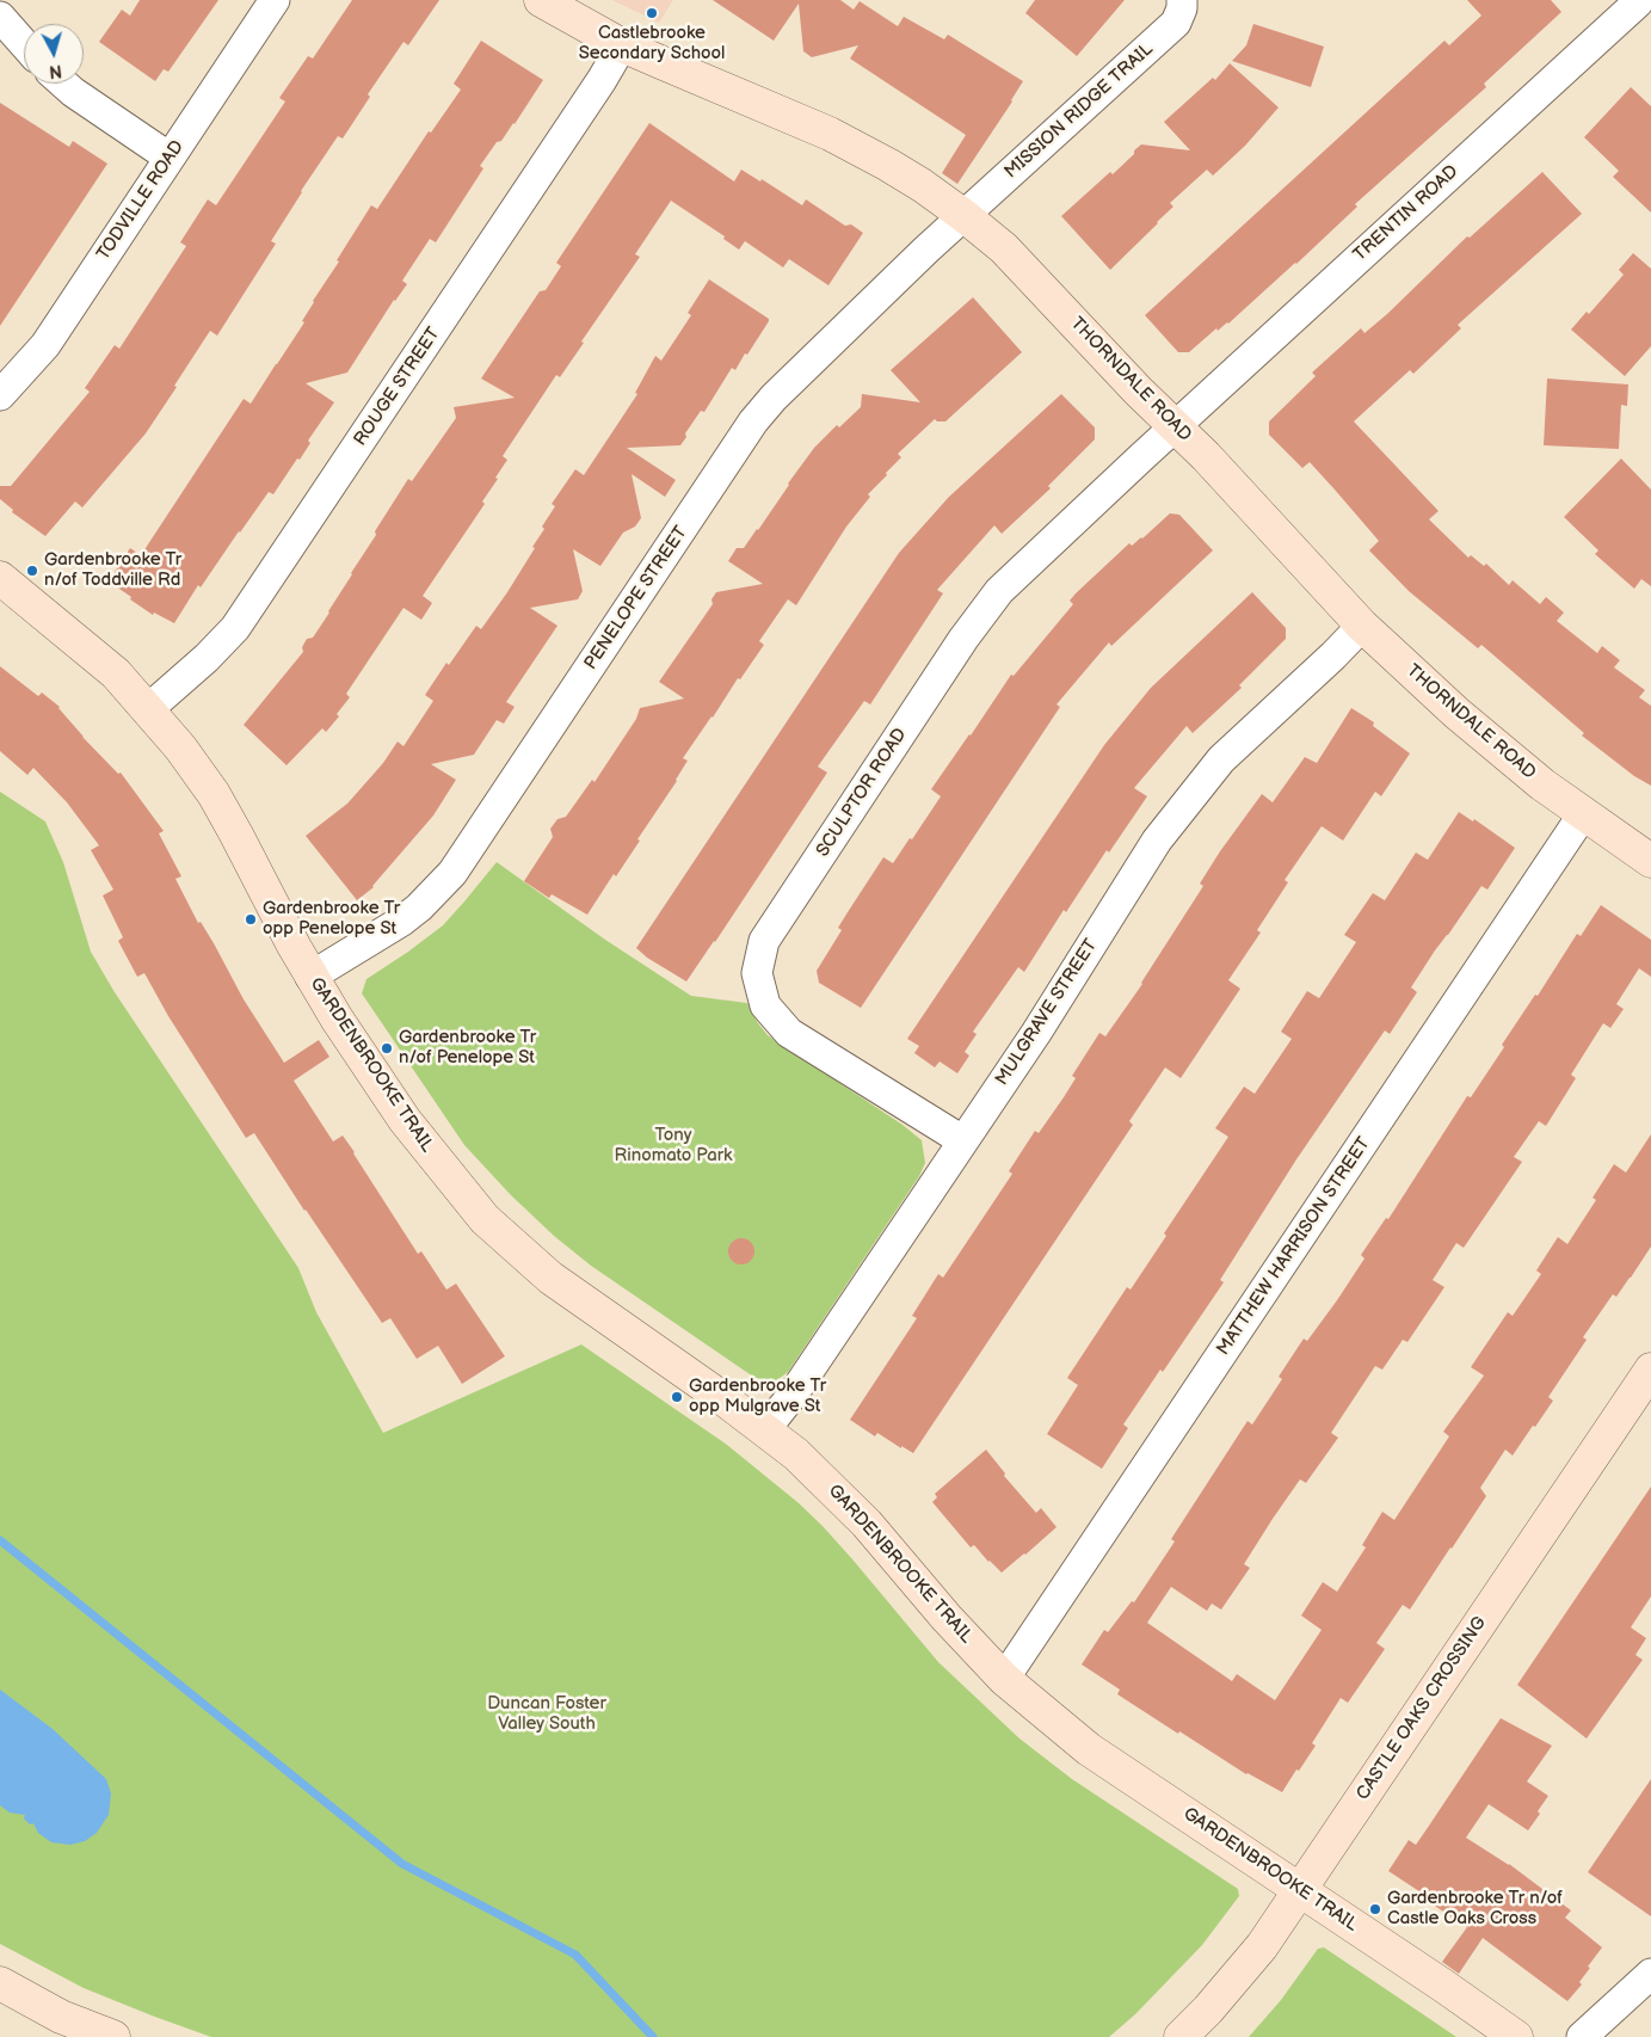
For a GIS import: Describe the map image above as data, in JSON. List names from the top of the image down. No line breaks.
{"streets":{"street":["MISSION RIDGE TRAIL","TODVILLE ROAD","TRENTIN ROAD","THORNDALE ROAD","ROUGE STREET","PENELOPE STREET","SCULPTOR ROAD","MULGRAVE STREET","GARDENBROOKE TRAIL","MATTHEW HARRISON STREET","CASTLE OAKS CROSSING"]},"crossings":[["MISSION RIDGE TRAIL","THORNDALE ROAD"],["MISSION RIDGE TRAIL","PENELOPE STREET"],["TRENTIN ROAD","THORNDALE ROAD"],["TRENTIN ROAD","SCULPTOR ROAD"],["THORNDALE ROAD","ROUGE STREET"],["THORNDALE ROAD","PENELOPE STREET"],["THORNDALE ROAD","SCULPTOR ROAD"],["THORNDALE ROAD","MULGRAVE STREET"],["THORNDALE ROAD","MATTHEW HARRISON STREET"],["ROUGE STREET","GARDENBROOKE TRAIL"],["PENELOPE STREET","GARDENBROOKE TRAIL"],["SCULPTOR ROAD","MULGRAVE STREET"],["MULGRAVE STREET","GARDENBROOKE TRAIL"],["GARDENBROOKE TRAIL","MATTHEW HARRISON STREET"],["GARDENBROOKE TRAIL","CASTLE OAKS CROSSING"]],"parks":["Tony Rinomato Park","Duncan Foster Valley South"],"places":["Castlebrooke Secondary School","Gardenbrooke Tr n/of Toddville Rd","Gardenbrooke Tr opp Penelope St","Gardenbrooke Tr n/of Penelope St","Gardenbrooke Tr opp Mulgrave St","Gardenbrooke Tr n/of Castle Oaks Cross"],"north":"bottom"}
